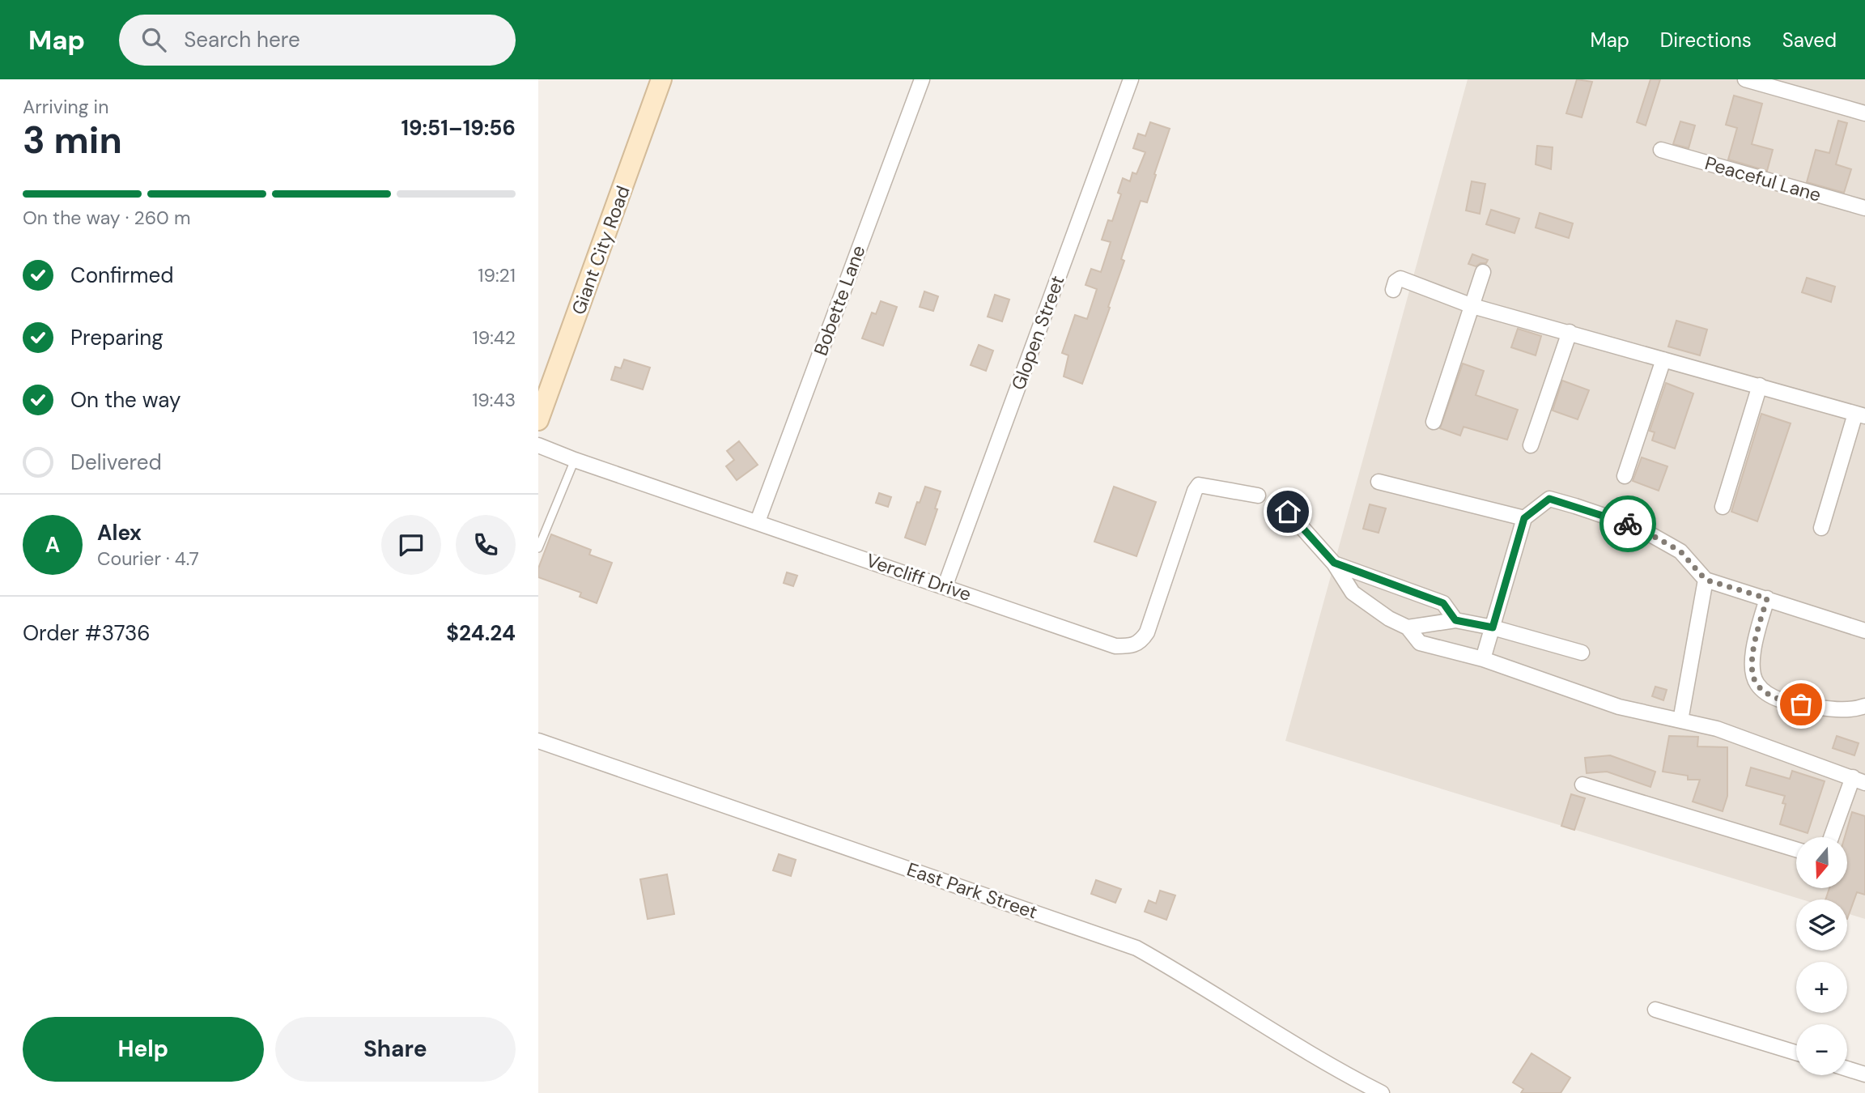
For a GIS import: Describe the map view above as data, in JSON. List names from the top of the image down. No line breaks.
{"streets":{"street":["Peaceful Lane","Giant City Road","Bobette Lane","Glopen Street","Vercliff Drive","East Park Street"]},"crossings":[["Bobette Lane","Vercliff Drive"],["Glopen Street","Vercliff Drive"]],"north":"bottom","page":{"header":"Map","search":"Search here","nav":["Map","Directions","Saved"],"heading":["3 min","Arriving in","19:51–19:56"],"panel":["Alex","Courier · 4.7","Order #3736","$24.24"],"bar":"On the way · 260 m","list":[["Confirmed","19:21"],["Preparing","19:42"],["On the way","19:43"],"Delivered"],"round":"A","map_buttons":["+","−"],"buttons":["Help","Share"]}}
